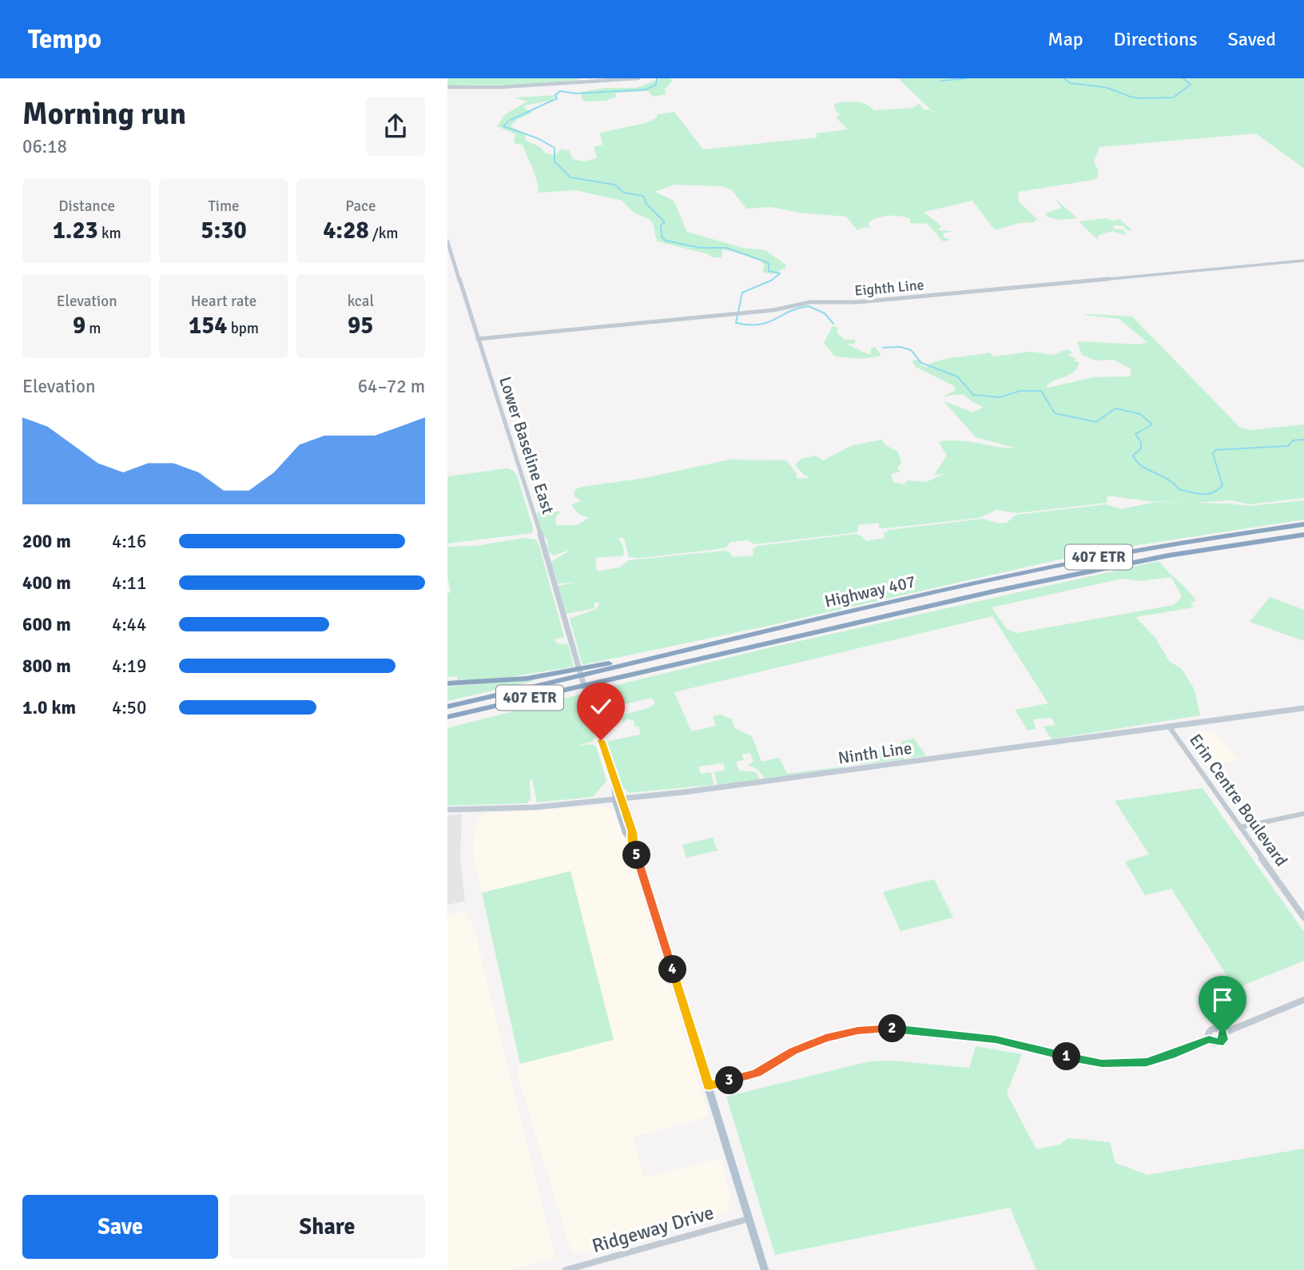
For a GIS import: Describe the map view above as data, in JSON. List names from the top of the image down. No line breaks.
{"streets":{"highway":["407 ETR","Highway 407"],"main road":["Lower Baseline East","Ninth Line"],"street":["Eighth Line","Erin Centre Boulevard","Ridgeway Drive"]},"crossings":[["Eighth Line","Lower Baseline East"],["Lower Baseline East","Ninth Line"],["Ninth Line","Erin Centre Boulevard"]],"page":{"header":"Tempo","nav":["Map","Directions","Saved"],"heading":["Morning run","06:18"],"stats":[["Distance","1.23 km"],["Time","5:30"],["Pace","4:28 /km"],["Elevation","9 m"],["Heart rate","154 bpm"],["kcal","95"]],"chart":["Elevation","64–72 m"],"list":[{"name":"200 m","note":"4:16"},{"name":"400 m","note":"4:11"},{"name":"600 m","note":"4:44"},{"name":"800 m","note":"4:19"},{"name":"1.0 km","note":"4:50"}],"pins":["5","4","2","1","3"],"buttons":["Save","Share"]}}
